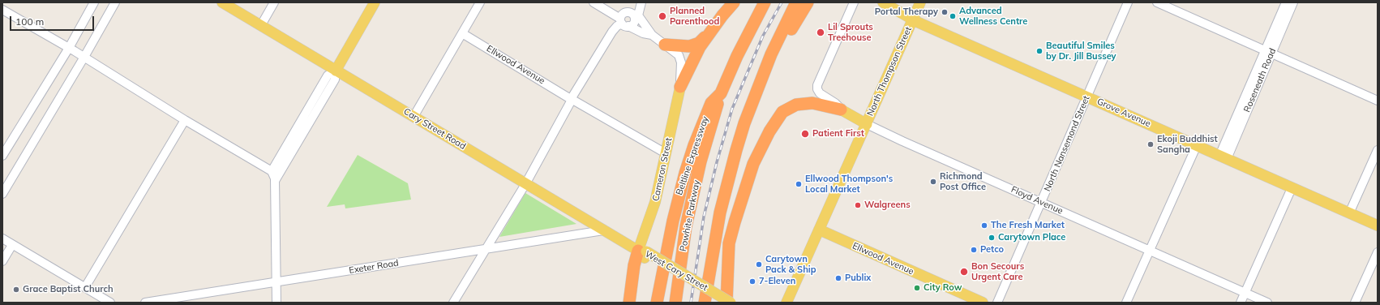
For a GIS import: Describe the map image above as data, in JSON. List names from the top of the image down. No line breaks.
{"streets":{"highway":["Beltline Expressway","Powhite Parkway"],"main road":["Ellwood Avenue","North Thompson Street","Grove Avenue","Cary Street Road","Cameron Street","Floyd Avenue","West Cary Street"],"street":["Roseneath Road","North Nansemond Street","Exeter Road"]},"crossings":[["Ellwood Avenue","North Thompson Street"],["Ellwood Avenue","Cameron Street"],["North Thompson Street","Grove Avenue"],["North Thompson Street","Floyd Avenue"],["Roseneath Road","Grove Avenue"],["Grove Avenue","North Nansemond Street"],["Cary Street Road","Cameron Street"],["Cary Street Road","Exeter Road"],["Cary Street Road","West Cary Street"],["North Nansemond Street","Floyd Avenue"],["Beltline Expressway","Powhite Parkway"],["Cameron Street","West Cary Street"]],"places":["Portal Therapy","Planned Parenthood","Advanced Wellness Centre","Lil Sprouts Treehouse","Beautiful Smiles by Dr. Jill Bussey","Patient First","Ekoji Buddhist Sangha","Richmond Post Office","Ellwood Thompson's Local Market","Walgreens","The Fresh Market","Carytown Place","Petco","Carytown Pack & Ship","Bon Secours Urgent Care","Publix","7-Eleven","City Row","Grace Baptist Church"],"scale_bar":"100 m"}
